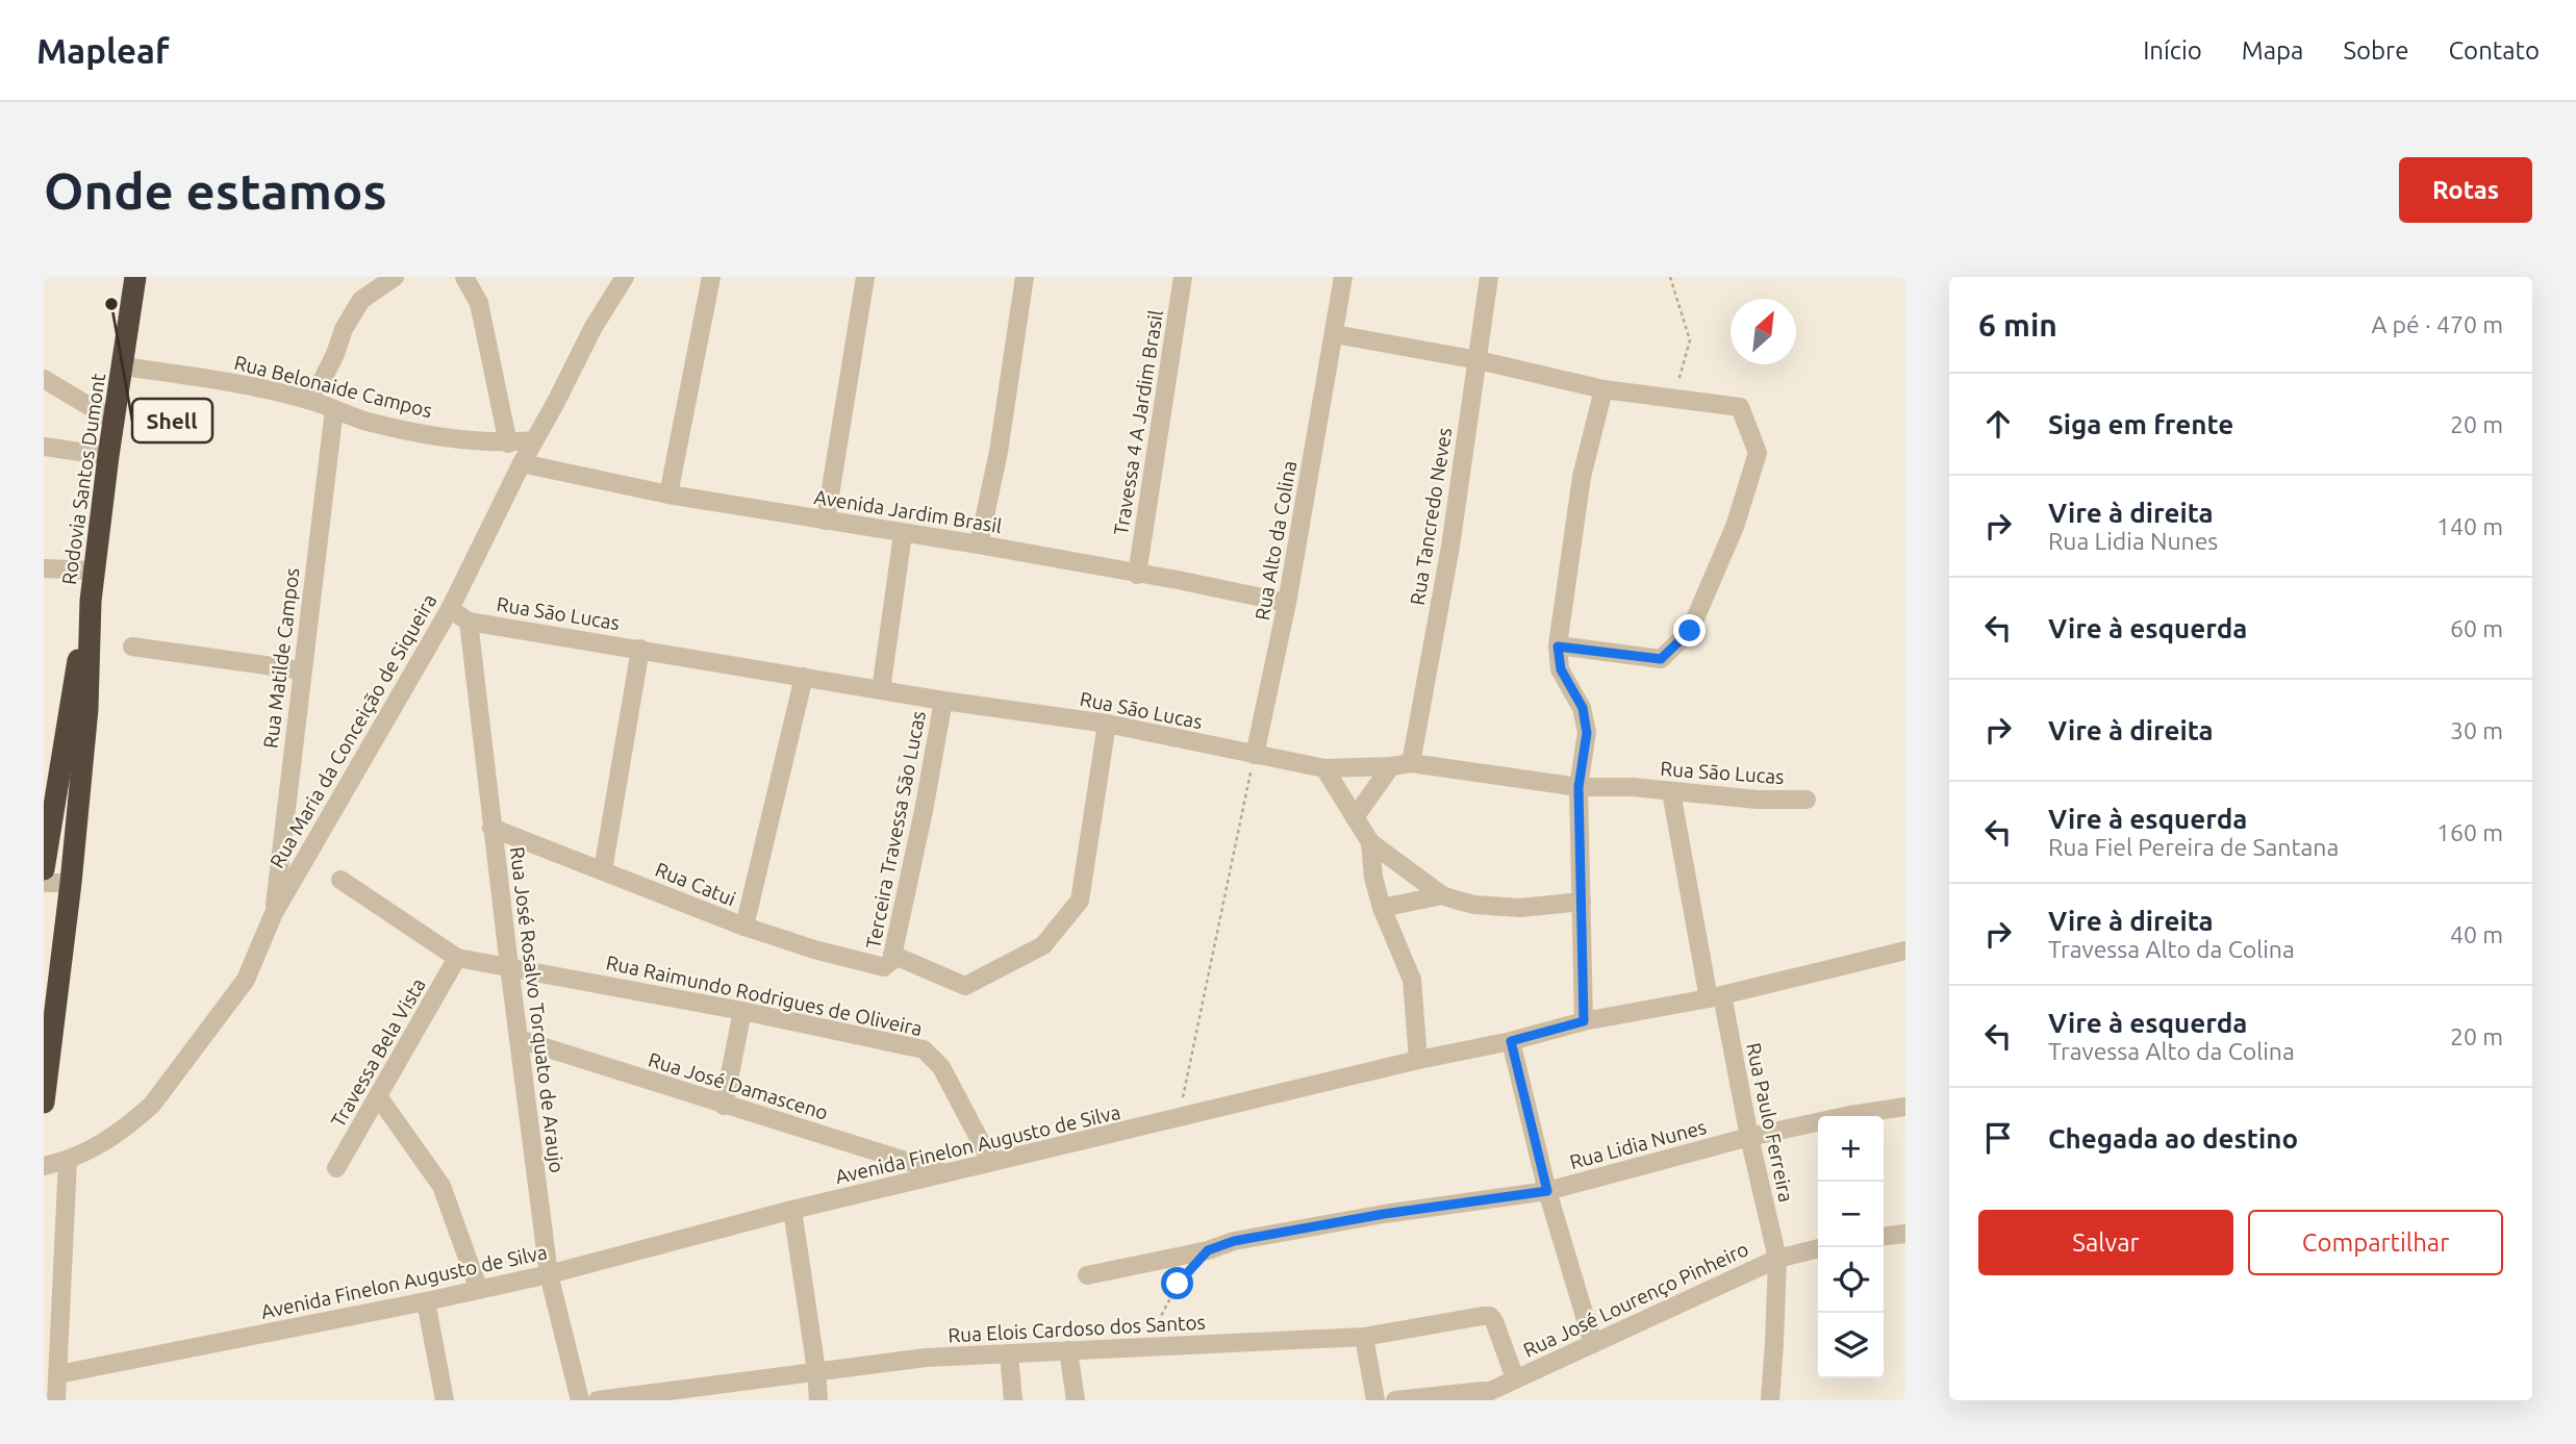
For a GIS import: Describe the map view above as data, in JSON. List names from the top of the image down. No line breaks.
{"streets":{"highway":["Rodovia Santos Dumont"],"street":["Rua Belonaide Campos","Travessa 4 A Jardim Brasil","Avenida Jardim Brasil","Rua Tancredo Neves","Rua Alto da Colina","Rua São Lucas","Rua Matilde Campos","Rua Maria da Conceição de Siqueira","Terceira Travessa São Lucas","Rua Catui","Rua Raimundo Rodrigues de Oliveira","Rua José Rosalvo Torquato de Araujo","Travessa Bela Vista","Rua José Damasceno","Rua Paulo Ferreira","Avenida Finelon Augusto de Silva","Rua Lidia Nunes","Rua José Lourenço Pinheiro","Rua Elois Cardoso dos Santos"]},"crossings":[["Rua Belonaide Campos","Rodovia Santos Dumont"],["Rua Belonaide Campos","Rua Matilde Campos"],["Rua Belonaide Campos","Rua Maria da Conceição de Siqueira"],["Travessa 4 A Jardim Brasil","Avenida Jardim Brasil"],["Avenida Jardim Brasil","Rua Alto da Colina"],["Avenida Jardim Brasil","Rua Maria da Conceição de Siqueira"],["Rua Tancredo Neves","Rua São Lucas"],["Rua Alto da Colina","Rua São Lucas"],["Rua São Lucas","Terceira Travessa São Lucas"],["Rua São Lucas","Rua Catui"],["Rua São Lucas","Rua José Rosalvo Torquato de Araujo"],["Rua São Lucas","Rua Paulo Ferreira"],["Rua Matilde Campos","Rua Maria da Conceição de Siqueira"],["Terceira Travessa São Lucas","Rua Catui"],["Rua Catui","Rua José Rosalvo Torquato de Araujo"],["Rua Raimundo Rodrigues de Oliveira","Rua José Rosalvo Torquato de Araujo"],["Rua Raimundo Rodrigues de Oliveira","Travessa Bela Vista"],["Rua Raimundo Rodrigues de Oliveira","Avenida Finelon Augusto de Silva"],["Rua José Rosalvo Torquato de Araujo","Rua José Damasceno"],["Rua José Rosalvo Torquato de Araujo","Avenida Finelon Augusto de Silva"],["Rua José Damasceno","Avenida Finelon Augusto de Silva"],["Rua Paulo Ferreira","Avenida Finelon Augusto de Silva"],["Rua Paulo Ferreira","Rua Lidia Nunes"],["Rua Paulo Ferreira","Rua José Lourenço Pinheiro"],["Rua José Lourenço Pinheiro","Rua Elois Cardoso dos Santos"]],"places":["Shell"],"north":"top right","page":{"header":"Mapleaf","nav":["Início","Mapa","Sobre","Contato"],"buttons":["Rotas",["Salvar","Compartilhar"]],"title":"Onde estamos","heading":["6 min","A pé · 470 m"],"list":[["Siga em frente","20 m"],["Vire à direita","Rua Lidia Nunes","140 m"],["Vire à esquerda","60 m"],["Vire à direita","30 m"],["Vire à esquerda","Rua Fiel Pereira de Santana","160 m"],["Vire à direita","Travessa Alto da Colina","40 m"],["Vire à esquerda","Travessa Alto da Colina","20 m"],"Chegada ao destino"],"map_buttons":["+","−"]}}
